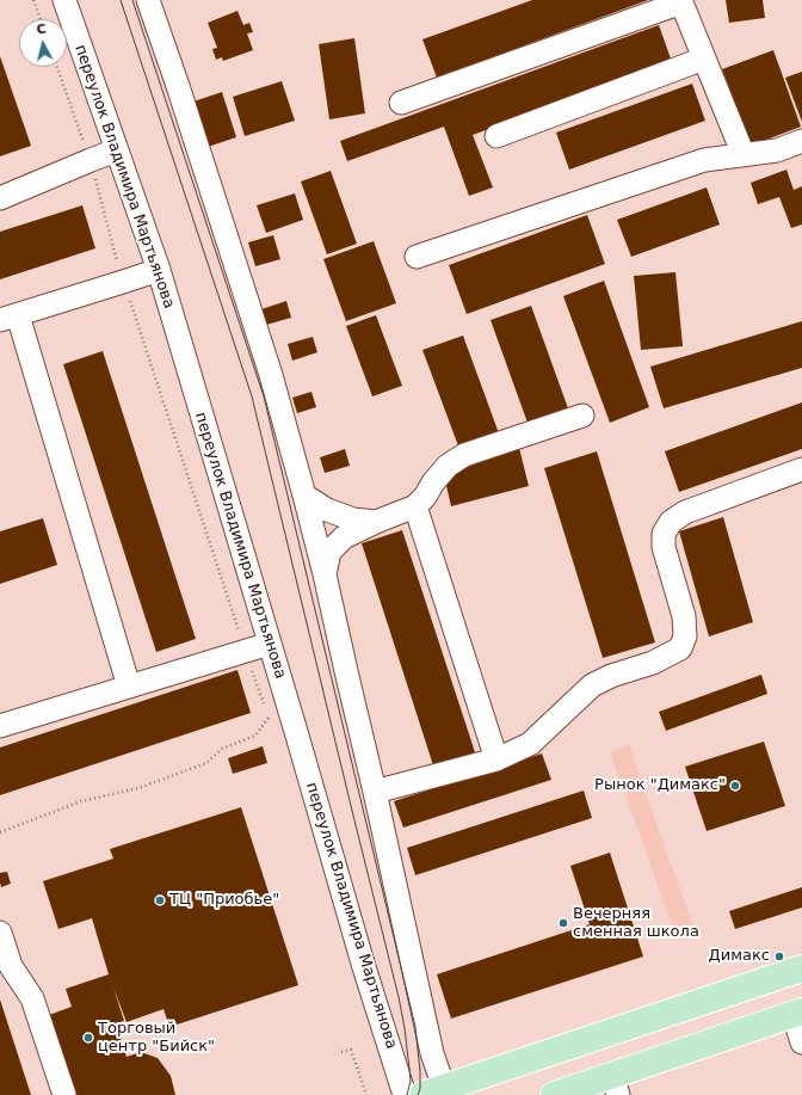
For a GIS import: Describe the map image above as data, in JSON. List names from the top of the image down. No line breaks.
{"streets":{"street":["переулок Владимира Мартьянова"]},"places":["Рынок \"Димакс\"","ТЦ \"Приобье\"","Вечерняя сменная школа","Димакс","Торговый центр \"Бийск\""],"north":"top"}
